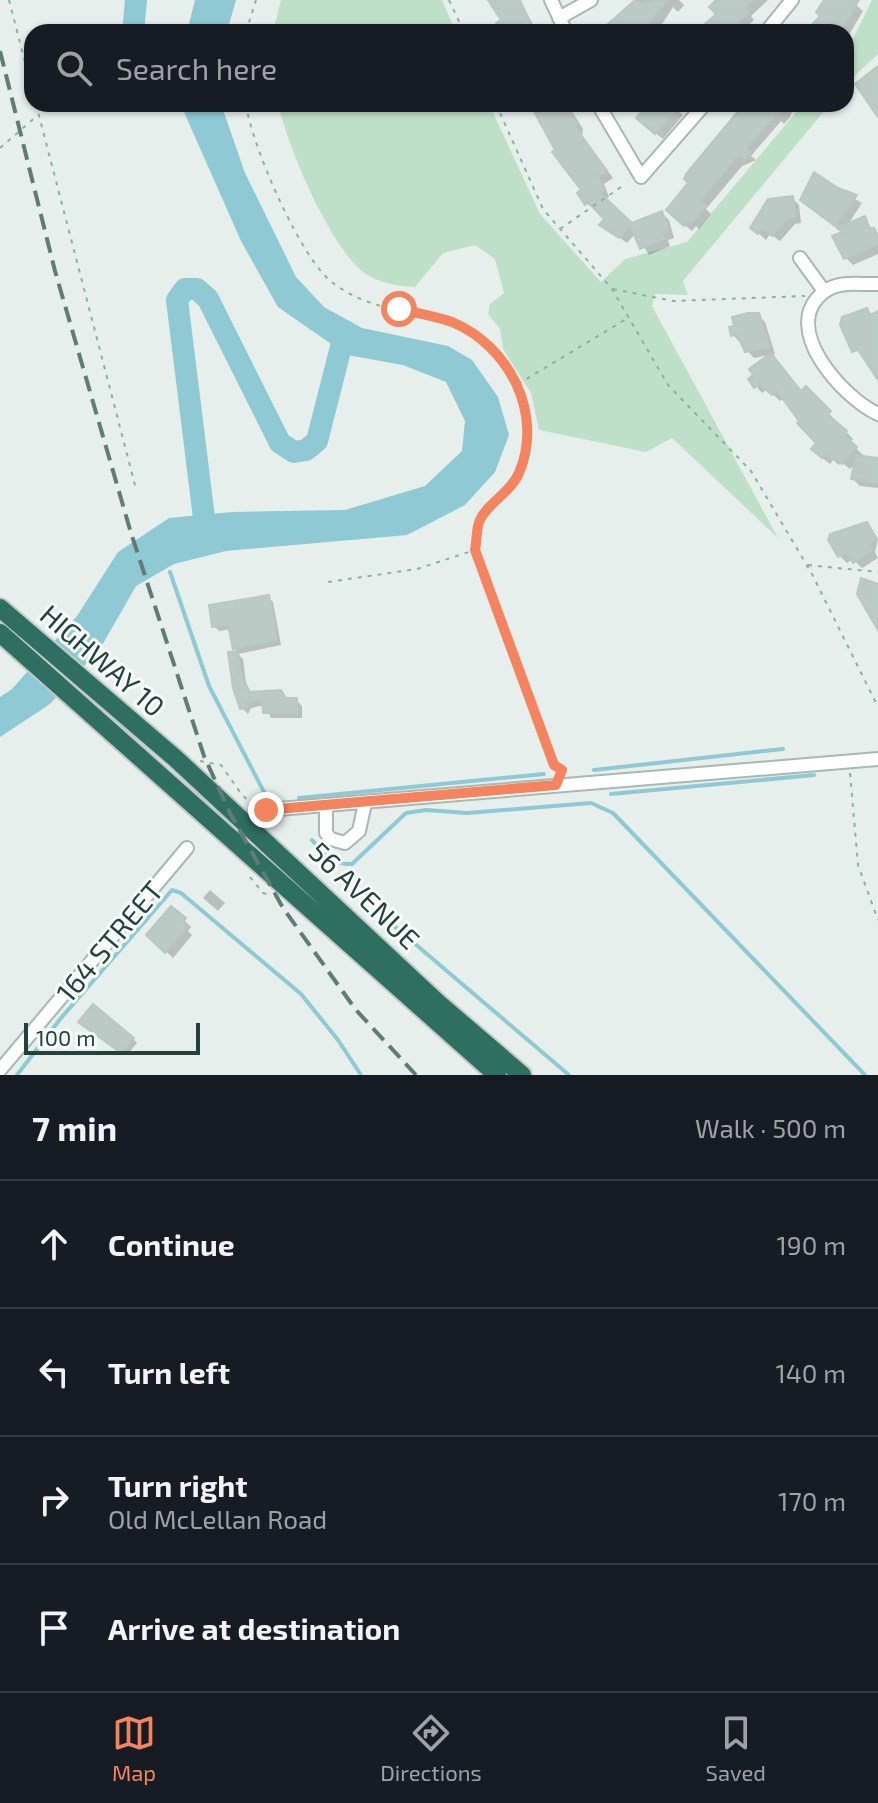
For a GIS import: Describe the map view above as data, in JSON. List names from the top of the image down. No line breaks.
{"streets":{"highway":["HIGHWAY 10","56 AVENUE"],"street":["164 STREET"]},"crossings":[["HIGHWAY 10","56 AVENUE"]],"scale_bar":"100 m","page":{"search":"Search here","scale":"100 m","heading":["7 min","Walk · 500 m"],"list":[["Continue","190 m"],["Turn left","140 m"],["Turn right","Old McLellan Road","170 m"],"Arrive at destination"],"nav":["Map","Directions","Saved"]}}
